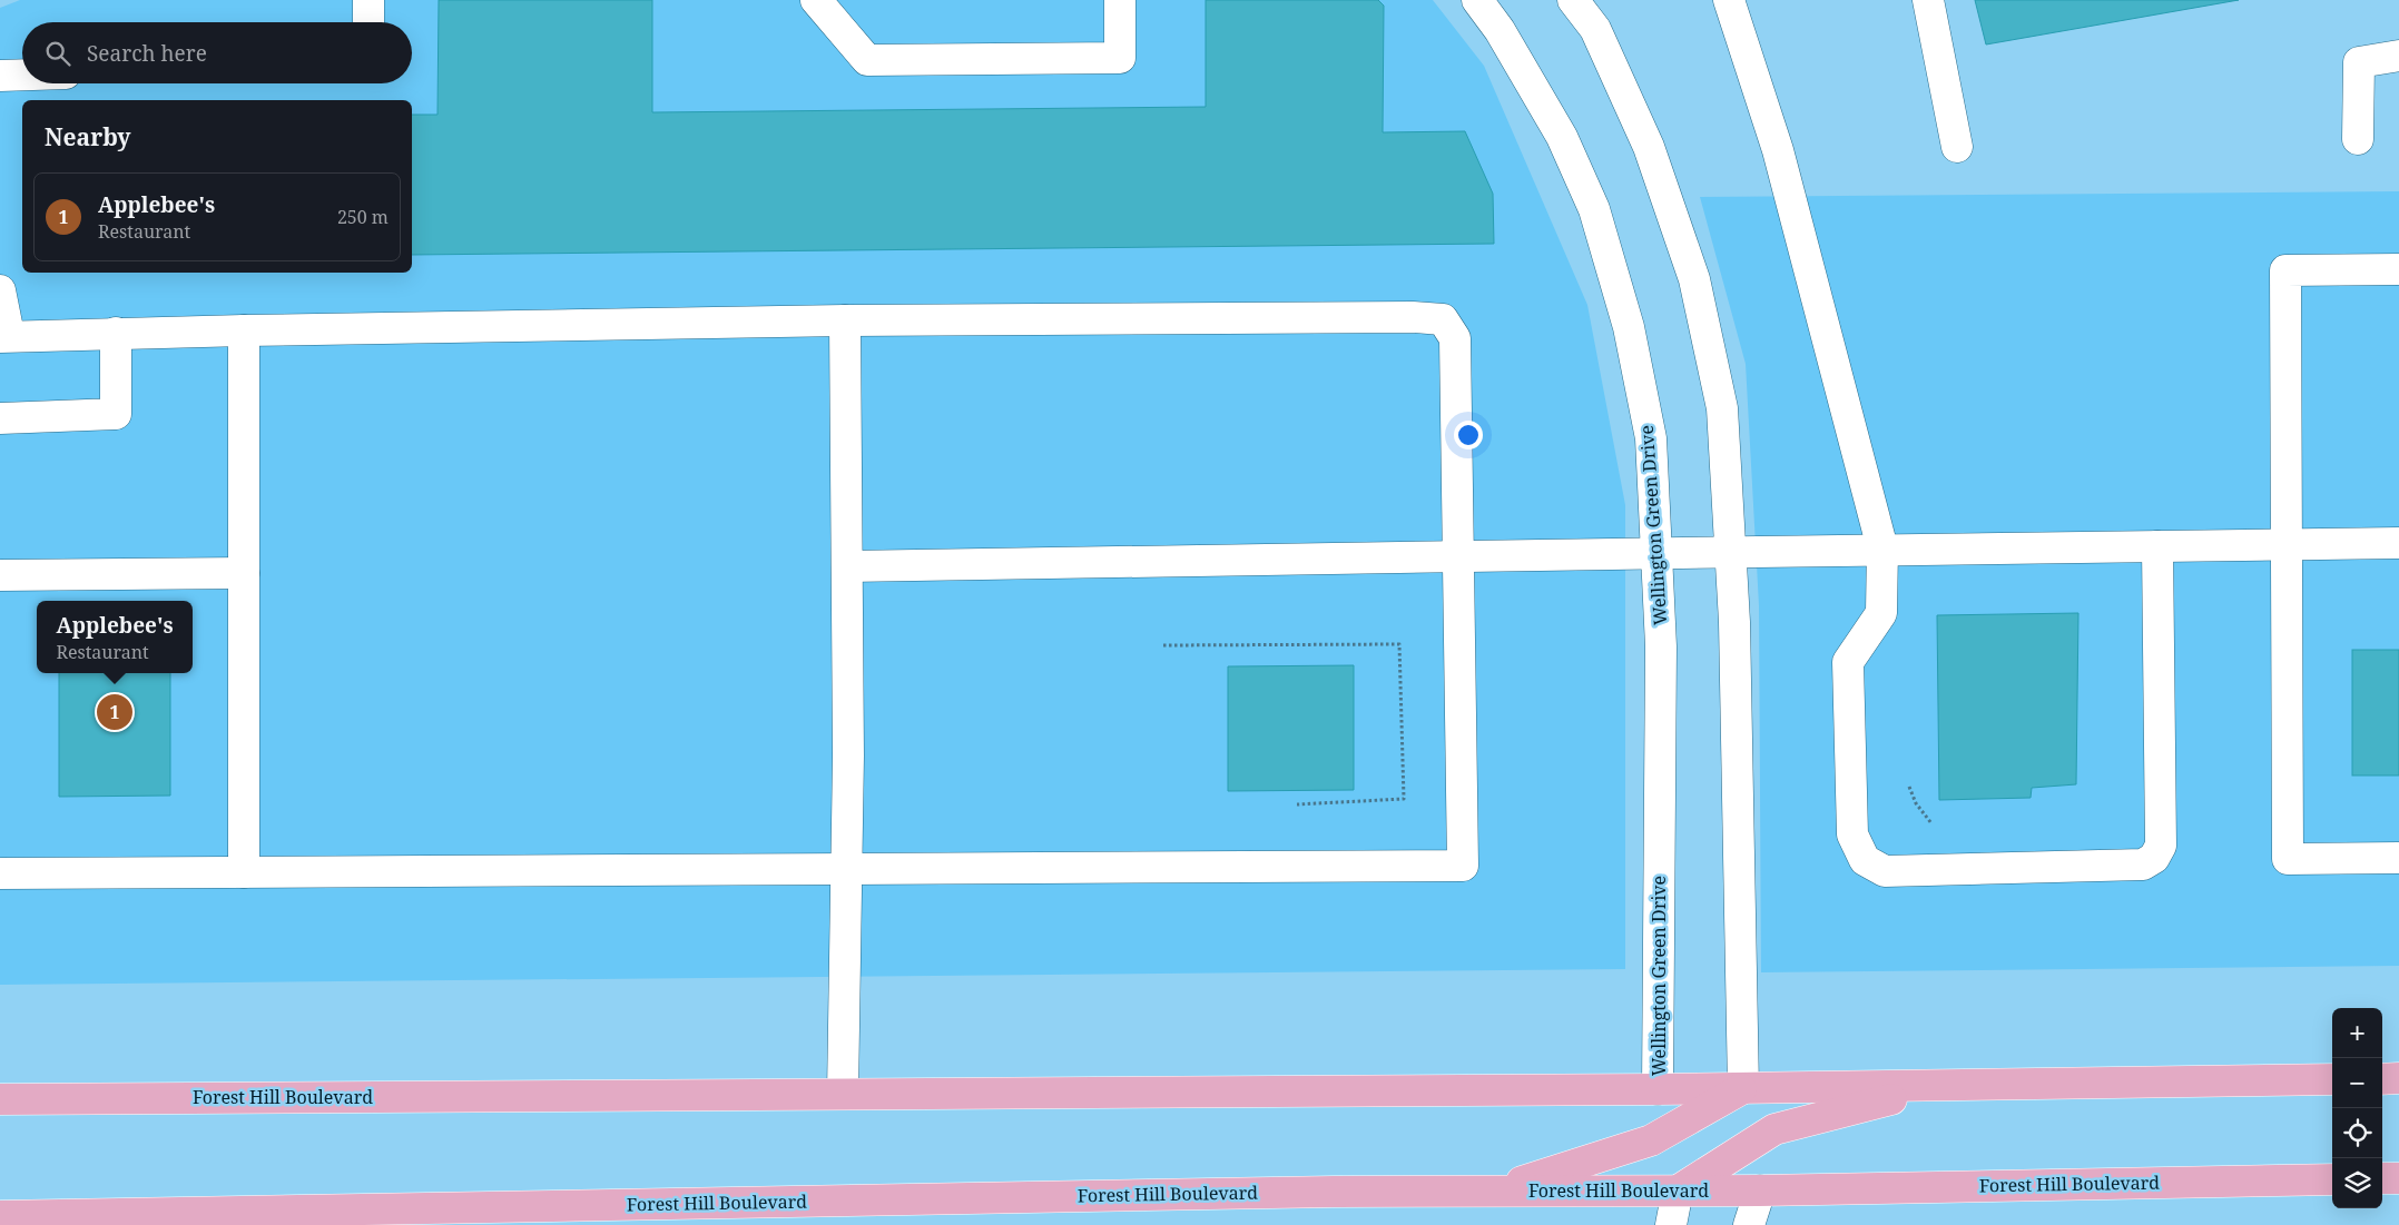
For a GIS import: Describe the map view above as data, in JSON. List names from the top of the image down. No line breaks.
{"streets":{"main road":["Forest Hill Boulevard"],"street":["Wellington Green Drive"]},"crossings":[["Wellington Green Drive","Forest Hill Boulevard"]],"page":{"search":"Search here","heading":"Nearby","list":[{"mark":"1","name":"Applebee's","note":"Restaurant","value":"250 m"}],"popup":["Applebee's","Restaurant"],"pins":"1","map_buttons":["+","−"]}}
